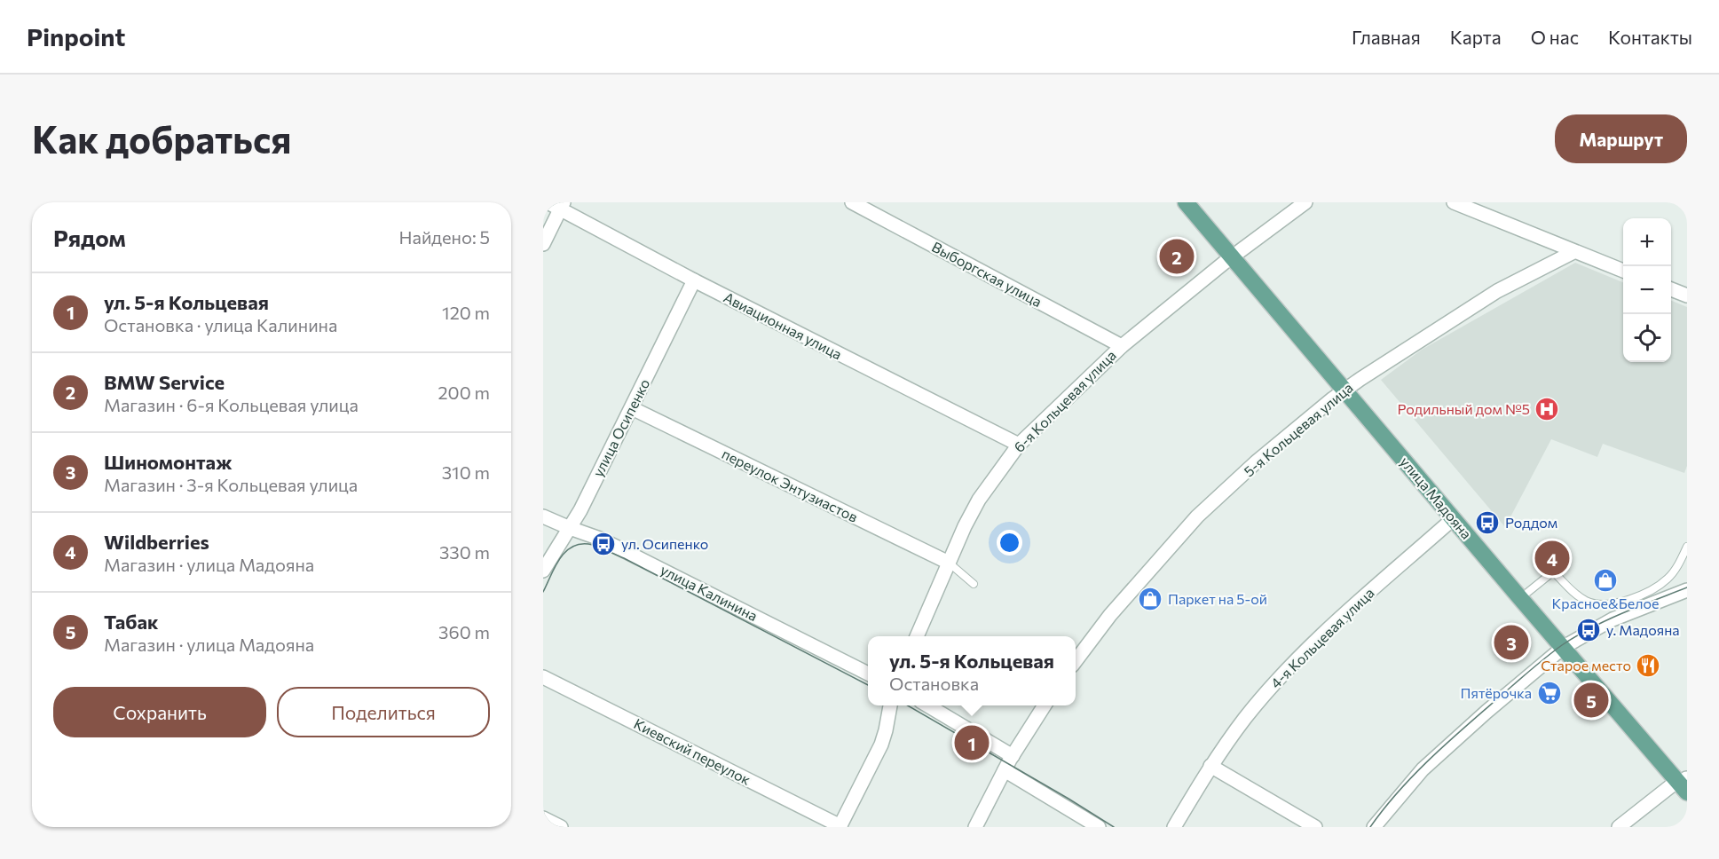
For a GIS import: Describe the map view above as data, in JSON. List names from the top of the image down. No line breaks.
{"streets":{"main road":["улица Мадояна"],"street":["Выборгская улица","Авиационная улица","6-я Кольцевая улица","улица Осипенко","5-я Кольцевая улица","переулок Энтузиастов","улица Калинина","4-я Кольцевая улица","Киевский переулок"]},"crossings":[["Выборгская улица","6-я Кольцевая улица"],["Авиационная улица","6-я Кольцевая улица"],["Авиационная улица","улица Осипенко"],["6-я Кольцевая улица","переулок Энтузиастов"],["6-я Кольцевая улица","улица Мадояна"],["улица Осипенко","переулок Энтузиастов"],["улица Осипенко","улица Калинина"],["5-я Кольцевая улица","улица Мадояна"],["улица Мадояна","4-я Кольцевая улица"]],"places":{"hospital":["Родильный дом №5"],"bus stop":["Роддом","ул. Осипенко","у. Мадояна"],"shop":["Красное&Белое","Паркет на 5-ой"],"restaurant":["Старое место"],"supermarket":["Пятёрочка"]},"page":{"header":"Pinpoint","nav":["Главная","Карта","О нас","Контакты"],"buttons":["Маршрут",["Сохранить","Поделиться"]],"title":"Как добраться","heading":["Рядом","Найдено: 5"],"map_buttons":["+","−"],"pins":["2","4","3","5","1"],"list":[{"mark":"1","name":"ул. 5-я Кольцевая","note":"Остановка · улица Калинина","value":"120 m"},{"mark":"2","name":"BMW Service","note":"Магазин · 6-я Кольцевая улица","value":"200 m"},{"mark":"3","name":"Шиномонтаж","note":"Магазин · 3-я Кольцевая улица","value":"310 m"},{"mark":"4","name":"Wildberries","note":"Магазин · улица Мадояна","value":"330 m"},{"mark":"5","name":"Табак","note":"Магазин · улица Мадояна","value":"360 m"}],"popup":["ул. 5-я Кольцевая","Остановка"]}}
